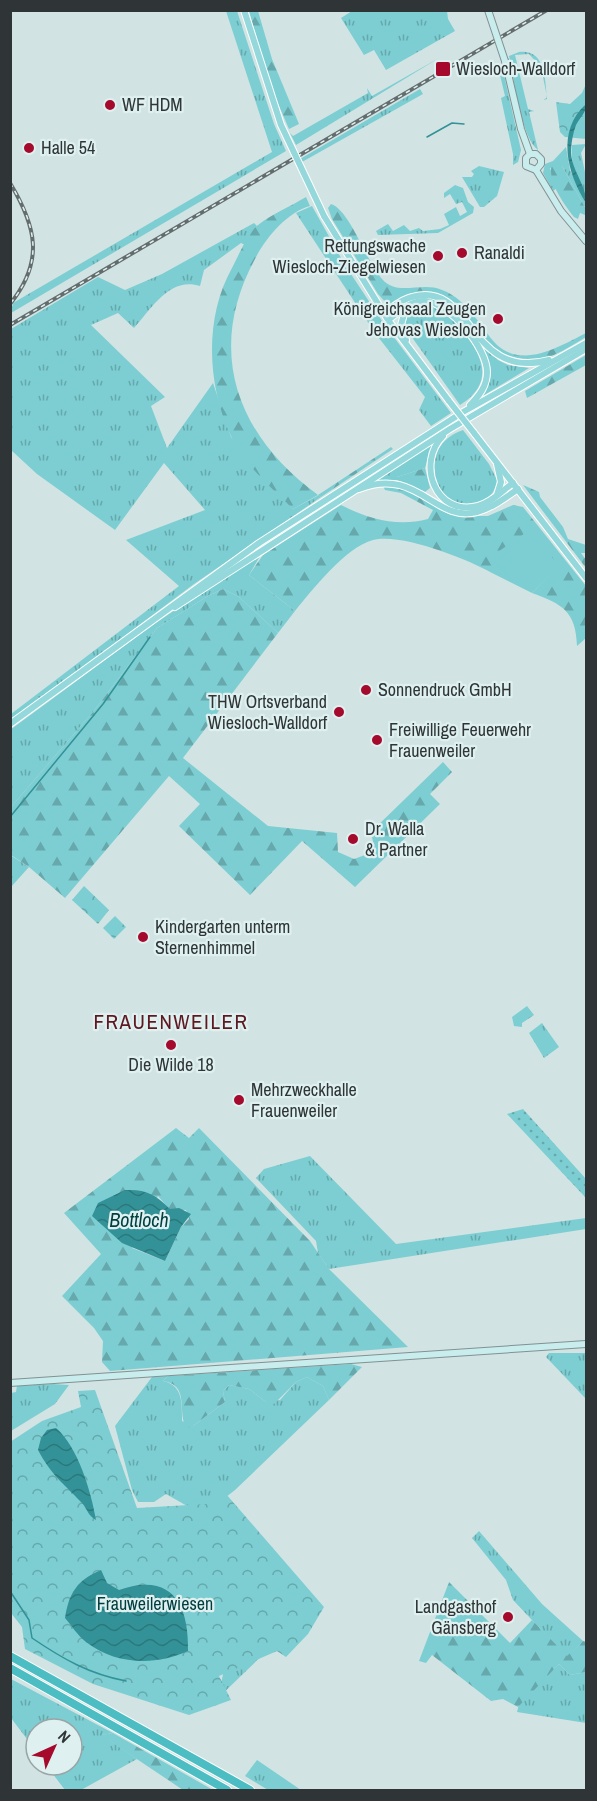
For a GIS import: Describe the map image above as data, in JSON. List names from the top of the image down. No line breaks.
{"districts":["FRAUENWEILER"],"water":["Bottloch"],"parks":["Frauweilerwiesen"],"places":{"transit":["Wiesloch-Walldorf"],"other":["WF HDM","Halle 54","Ranaldi","Rettungswache Wiesloch-Ziegelwiesen","Königreichsaal Zeugen Jehovas Wiesloch","Sonnendruck GmbH","THW Ortsverband Wiesloch-Walldorf","Freiwillige Feuerwehr Frauenweiler","Dr. Walla & Partner","Kindergarten unterm Sternenhimmel","Die Wilde 18","Mehrzweckhalle Frauenweiler","Landgasthof Gänsberg"]},"north":"top right"}
